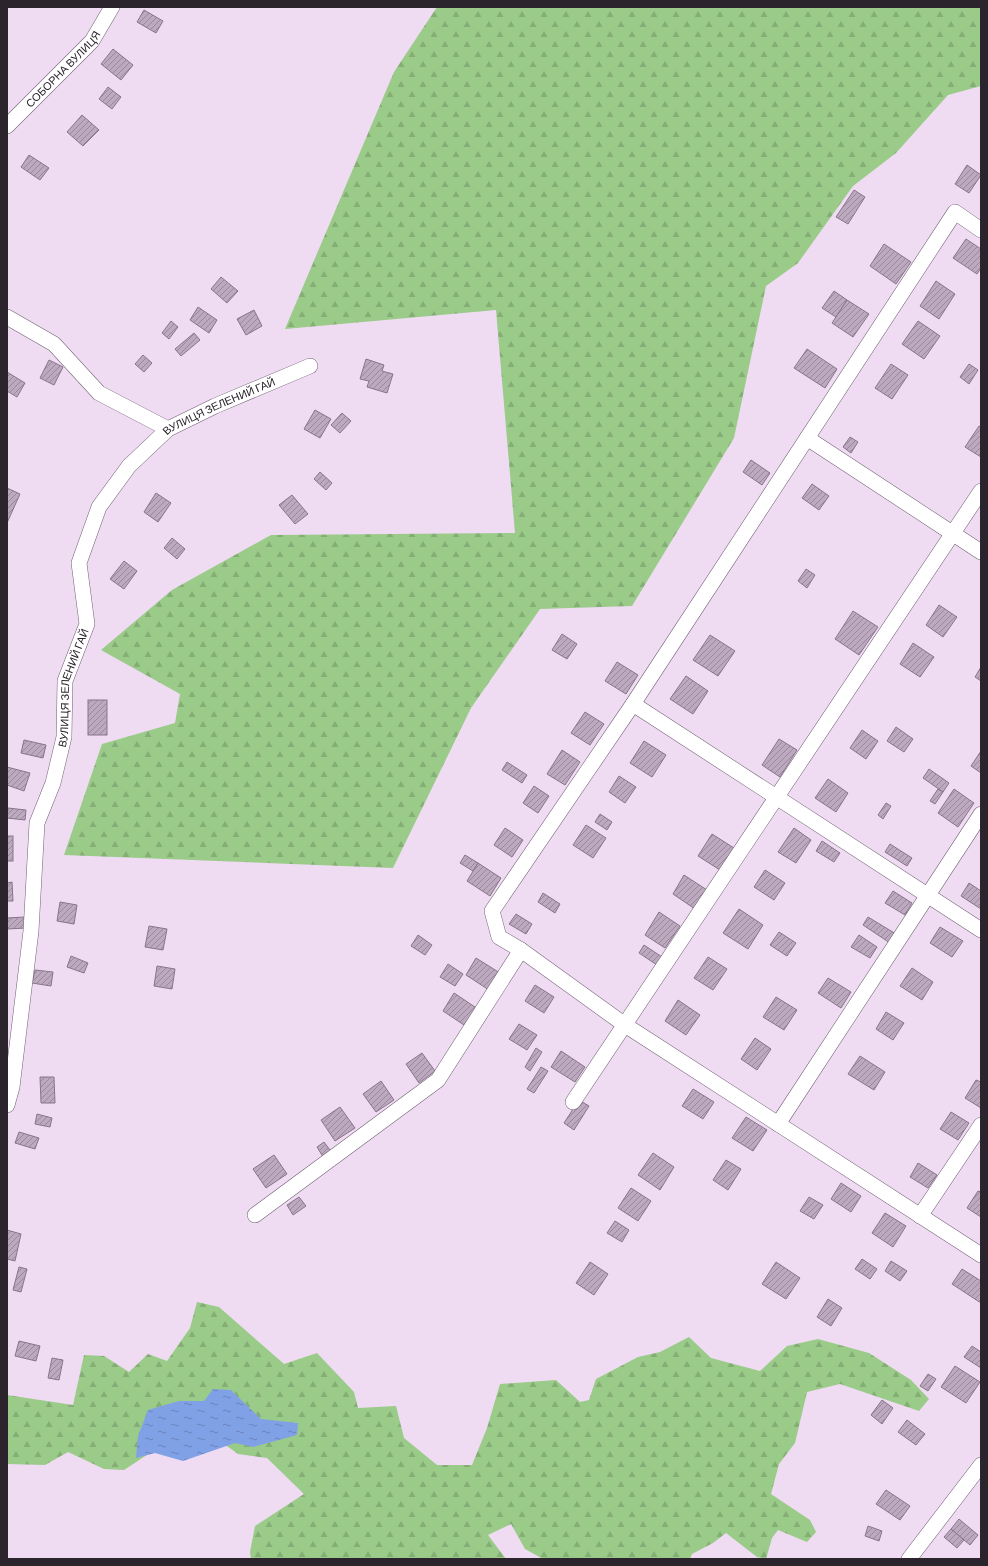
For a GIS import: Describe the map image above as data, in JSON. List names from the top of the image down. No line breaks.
{"streets":{"street":["СОБОРНА ВУЛИЦЯ","ВУЛИЦЯ ЗЕЛЕНИЙ ГАЙ"]}}
